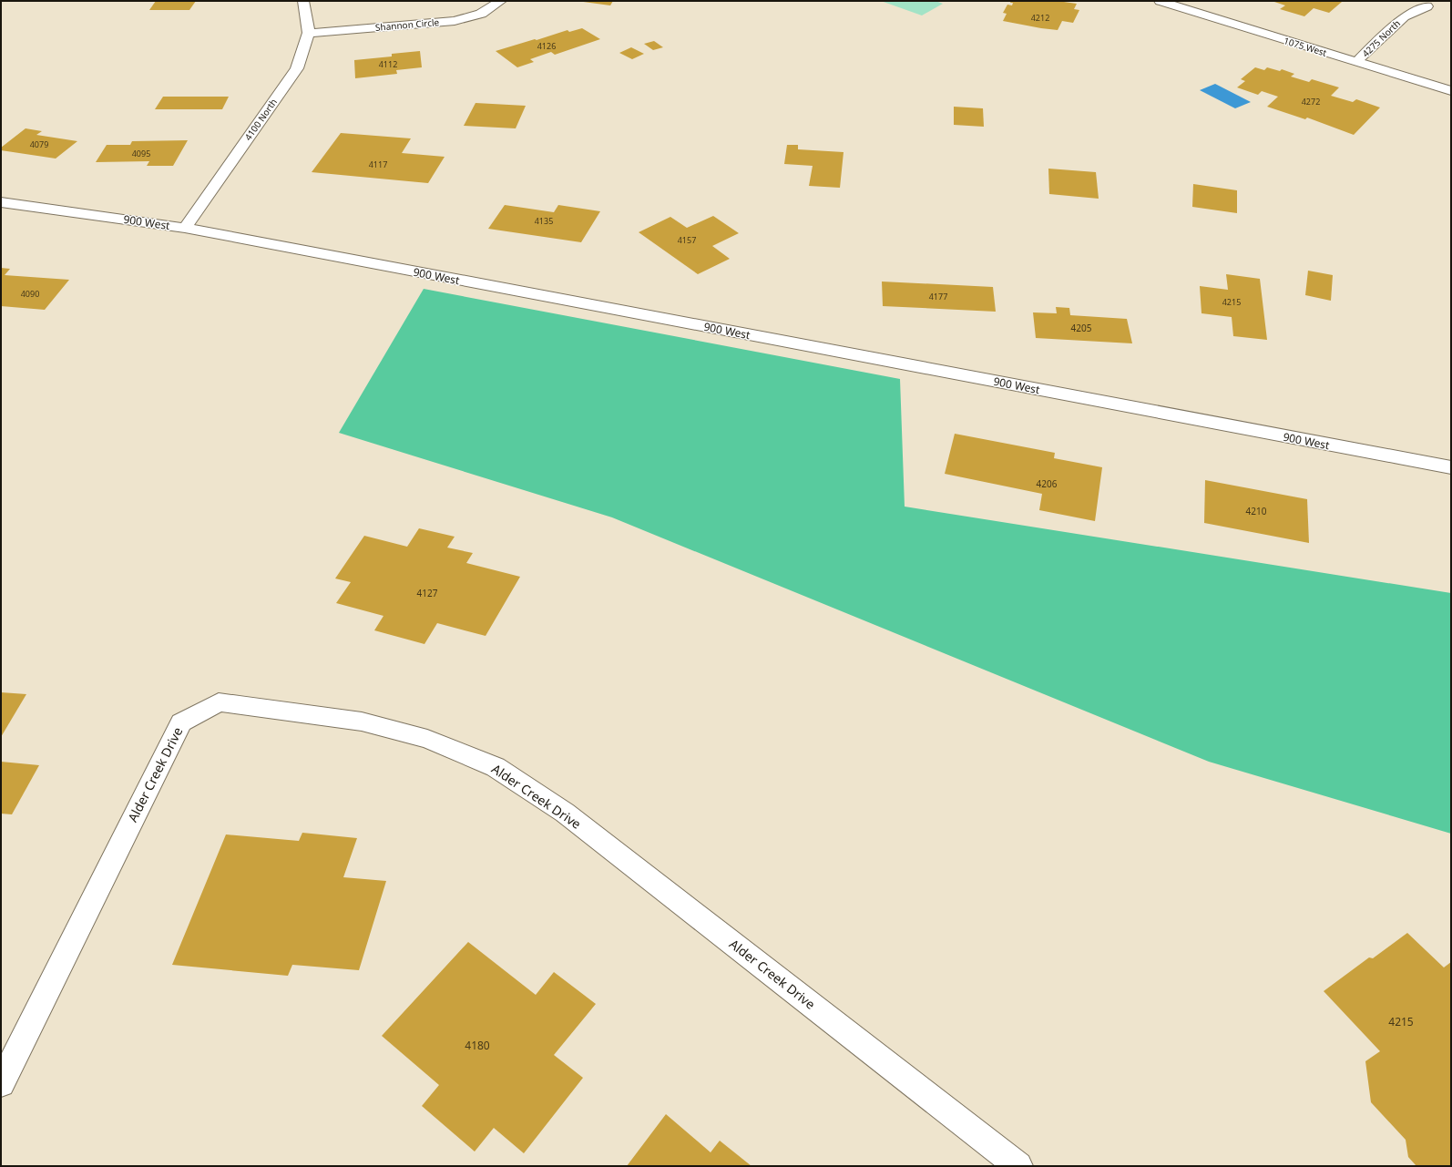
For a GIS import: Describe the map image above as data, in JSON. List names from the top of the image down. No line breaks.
{"streets":{"street":["Shannon Circle","4275 North","1075 West","4100 North","900 West","Alder Creek Drive"]},"crossings":[["Shannon Circle","4100 North"],["4275 North","1075 West"],["4100 North","900 West"]],"house_numbers":["4212","4126","4112","4272","4079","4095","4117","4135","4157","4090","4177","4215","4205","4206","4210","4127","4215","4180"]}
